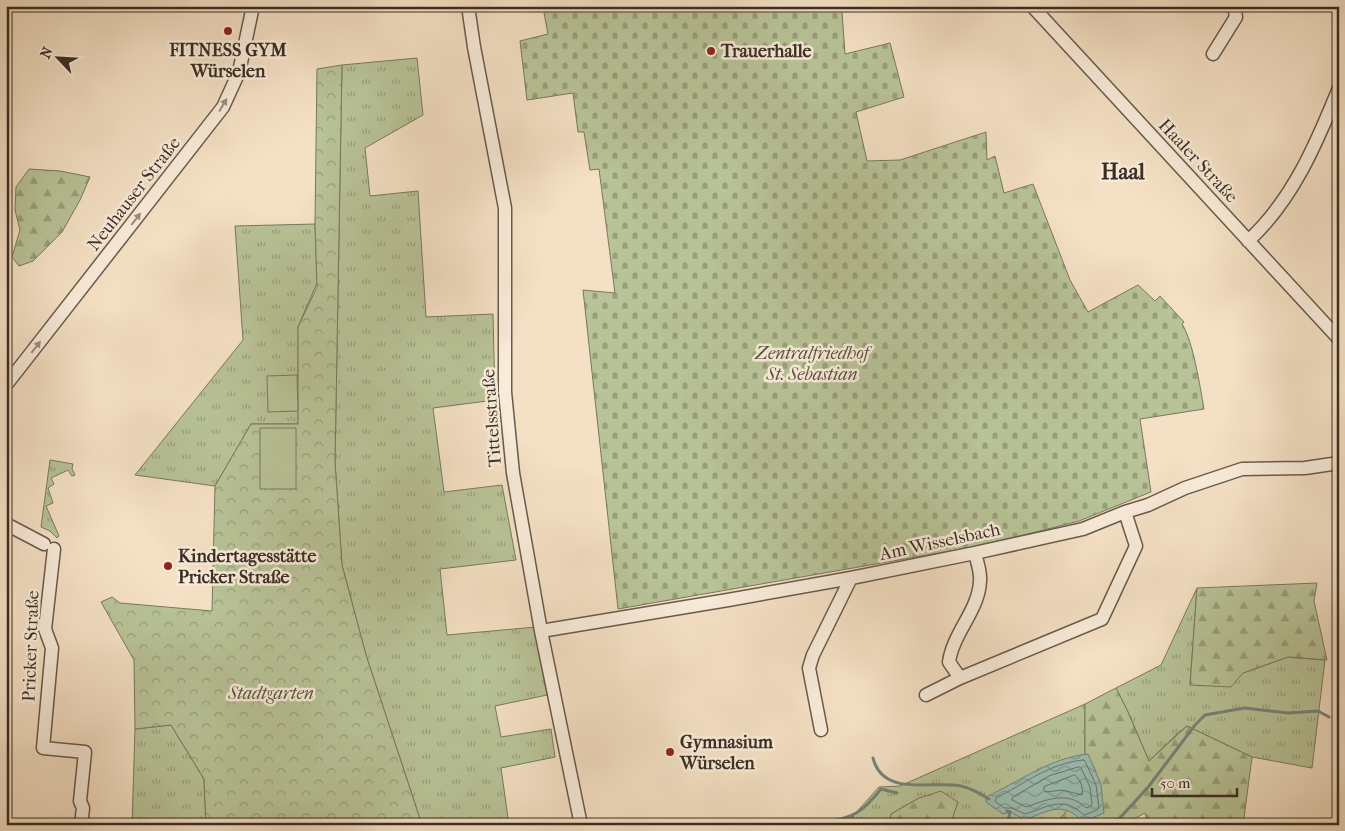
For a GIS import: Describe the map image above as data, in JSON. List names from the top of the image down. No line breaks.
{"streets":{"street":["Haaler Straße","Neuhauser Straße","Tittelsstraße","Am Wisselsbach","Pricker Straße"]},"crossings":[["Tittelsstraße","Am Wisselsbach"]],"one_way":["Neuhauser Straße"],"districts":["Haal"],"parks":["Zentralfriedhof St. Sebastian","Stadtgarten"],"places":["FITNESS GYM Würselen","Trauerhalle","Kindertagesstätte Pricker Straße","Gymnasium Würselen"],"scale_bar":"50 m","north":"top left"}
